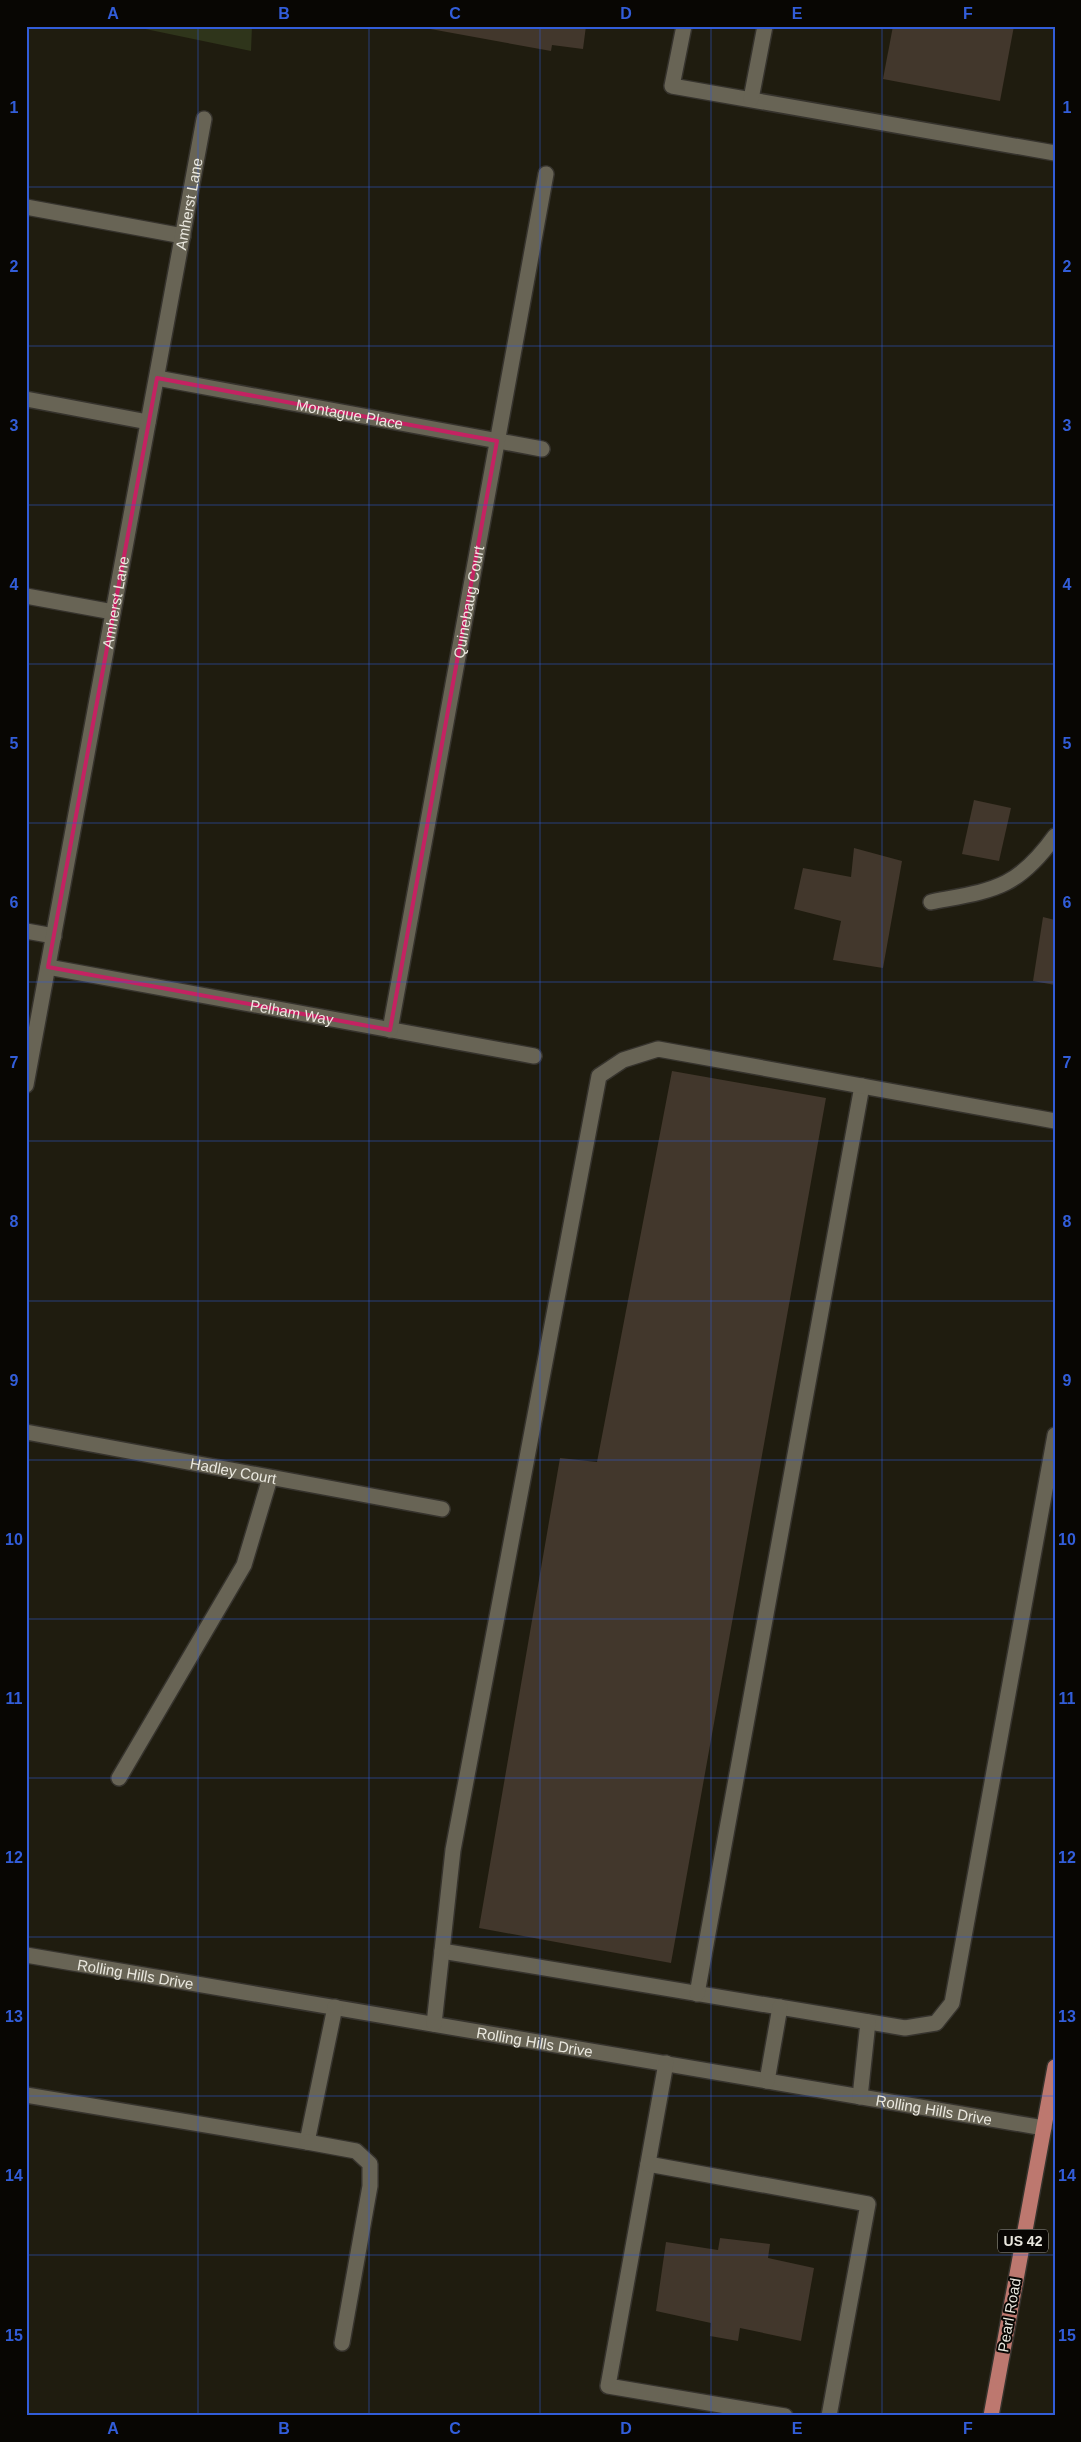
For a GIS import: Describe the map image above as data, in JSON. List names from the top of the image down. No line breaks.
{"streets":{"main road":["US 42","Pearl Road"],"street":["Amherst Lane","Montague Place","Quinebaug Court","Pelham Way","Hadley Court","Rolling Hills Drive"]},"crossings":[["Amherst Lane","Montague Place"],["Amherst Lane","Pelham Way"],["Montague Place","Quinebaug Court"],["Quinebaug Court","Pelham Way"],["Rolling Hills Drive","Pearl Road"]],"grid":{"columns":["A","B","C","D","E","F"],"rows":["1","2","3","4","5","6","7","8","9","10","11","12","13","14","15"]}}
